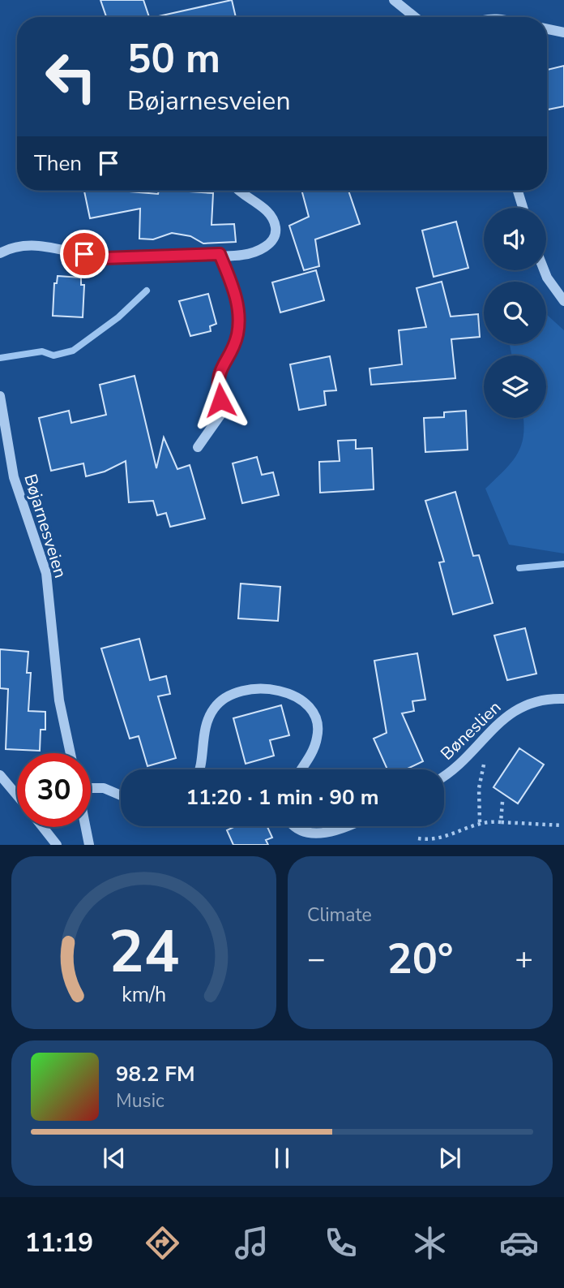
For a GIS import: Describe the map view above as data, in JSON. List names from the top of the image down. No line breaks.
{"streets":{"street":["Bøjarnesveien","Bøneslien"]},"page":{"turn":["50 m","Bøjarnesveien"],"then":"Then","limit":"30","trip":"11:20 · 1 min · 90 m","tile":"Climate","heat":["−","20°","+"],"song":["98.2 FM","Music"],"tabs":"11:19","gauge":["24","km/h"]}}
